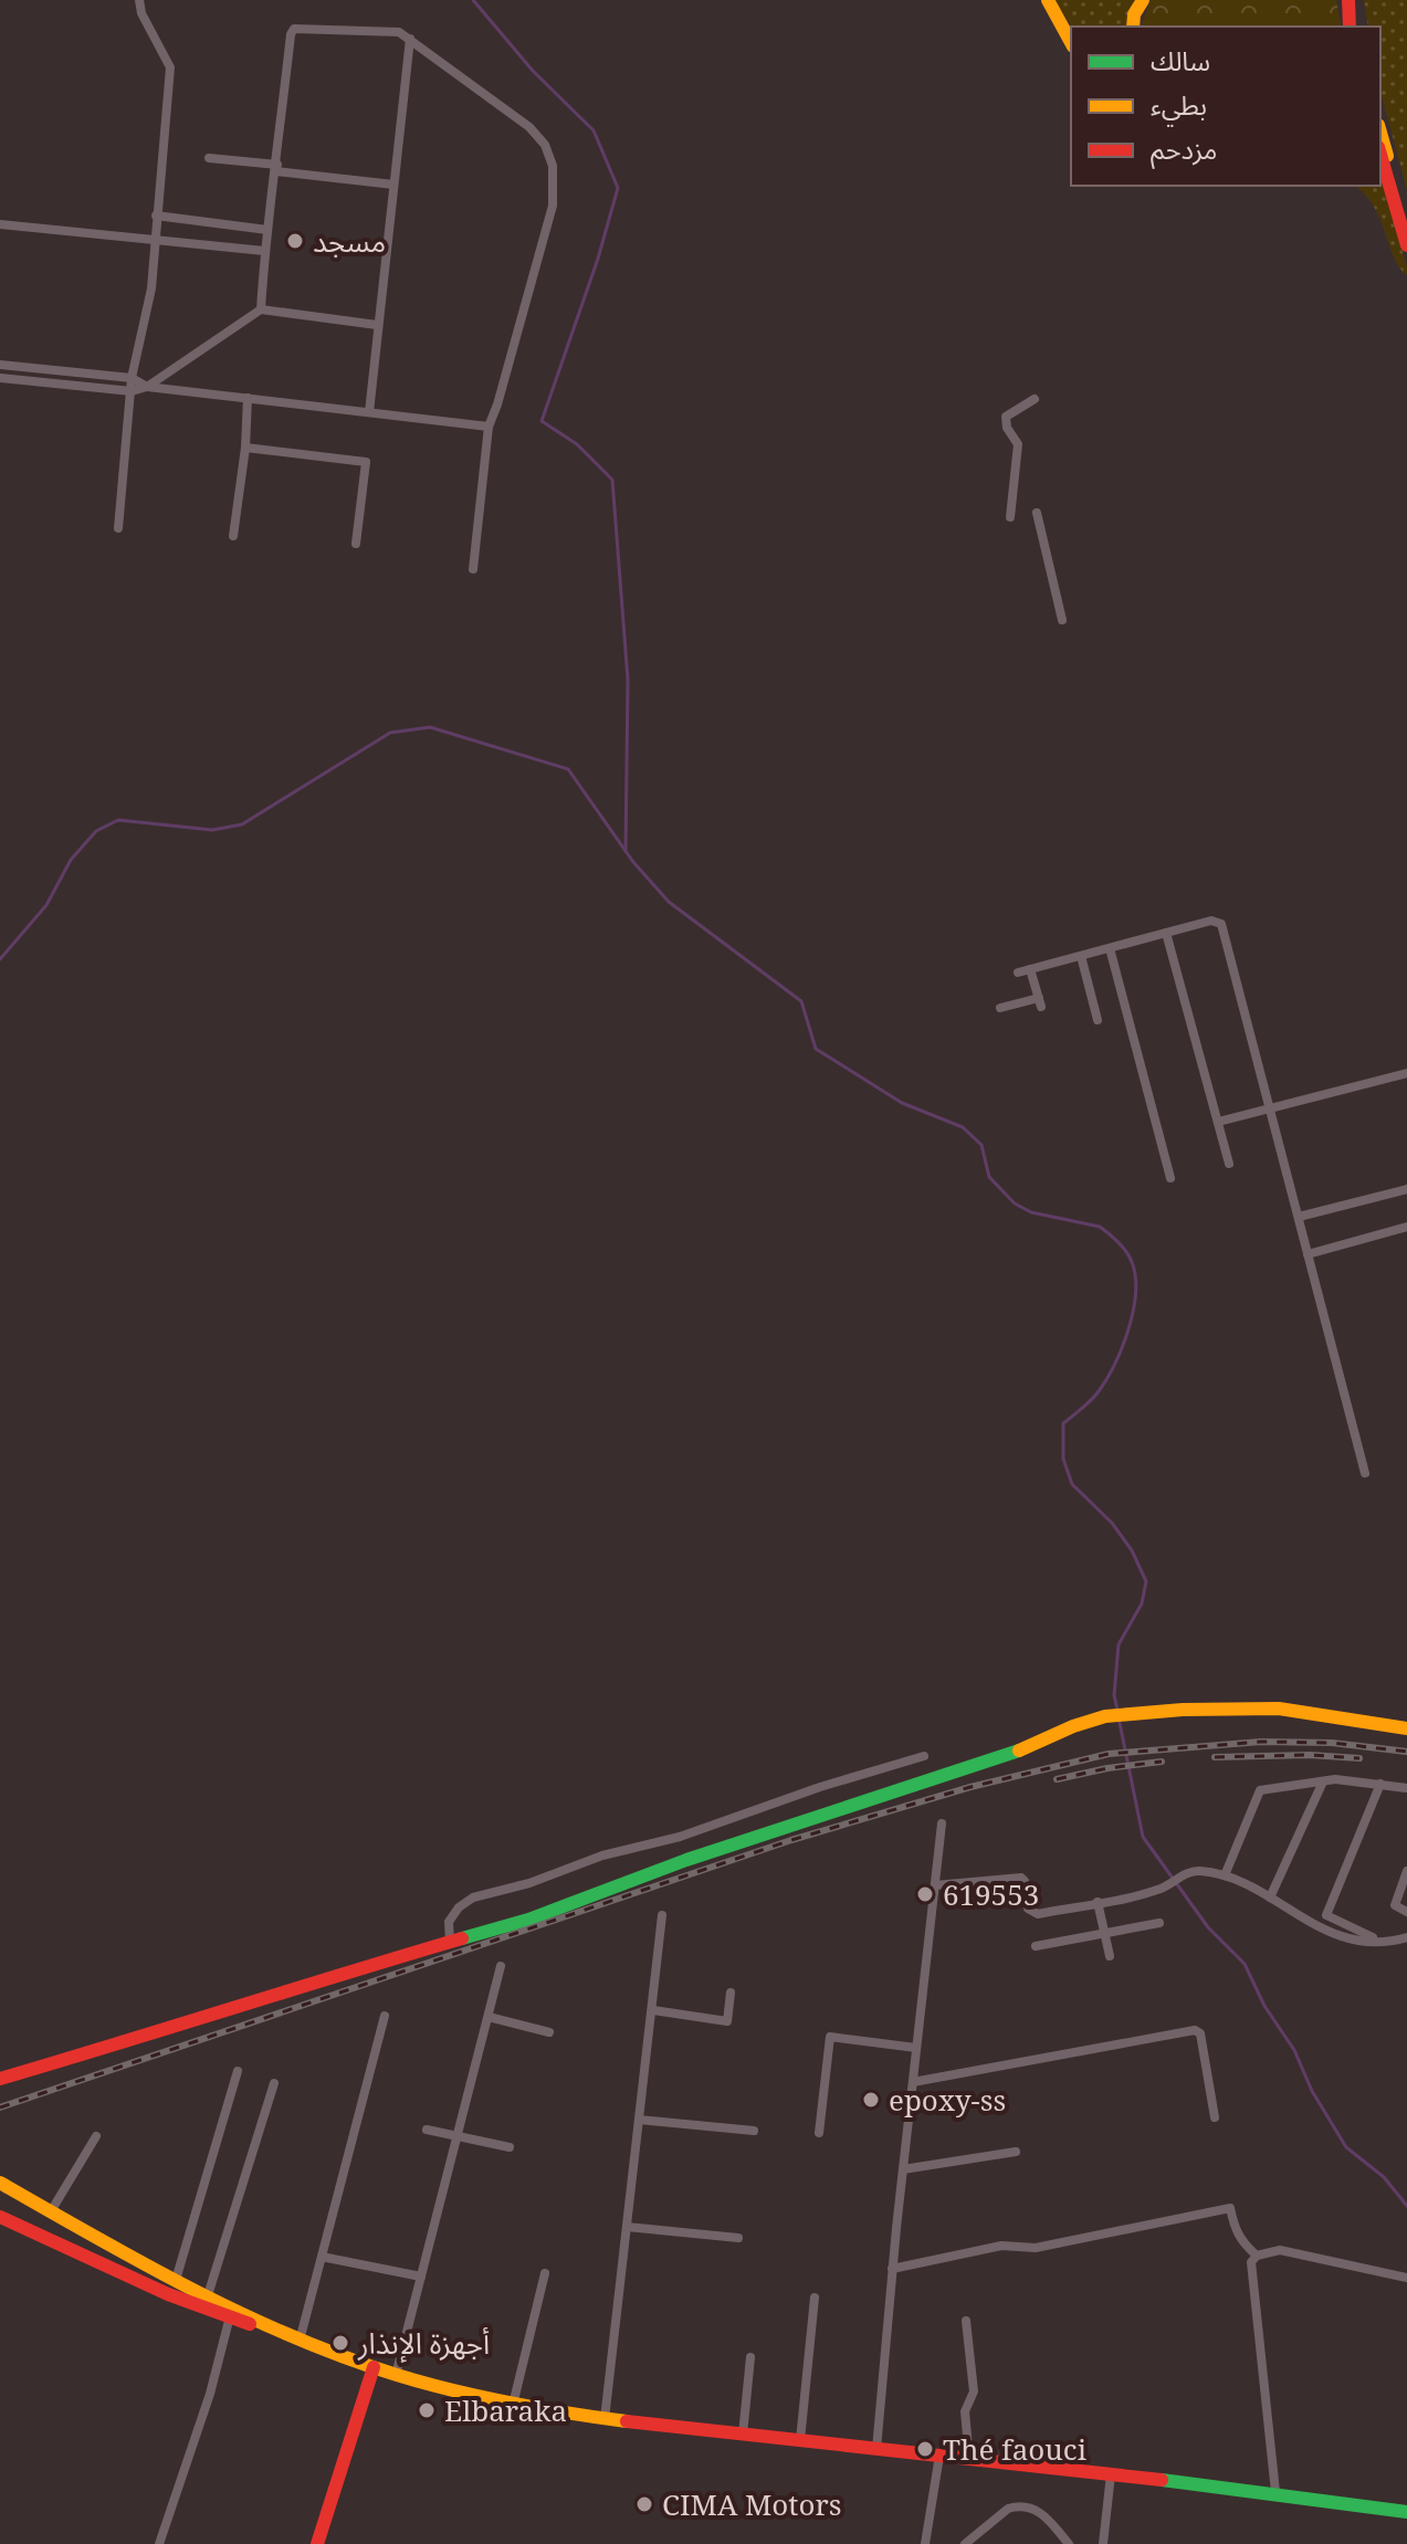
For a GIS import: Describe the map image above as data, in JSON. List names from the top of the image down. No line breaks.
{"places":["مسجد","619553","epoxy-ss","أجهزة الإنذار","Elbaraka","Thé faouci","CIMA Motors"],"legend":["سالك","بطيء","مزدحم"]}
